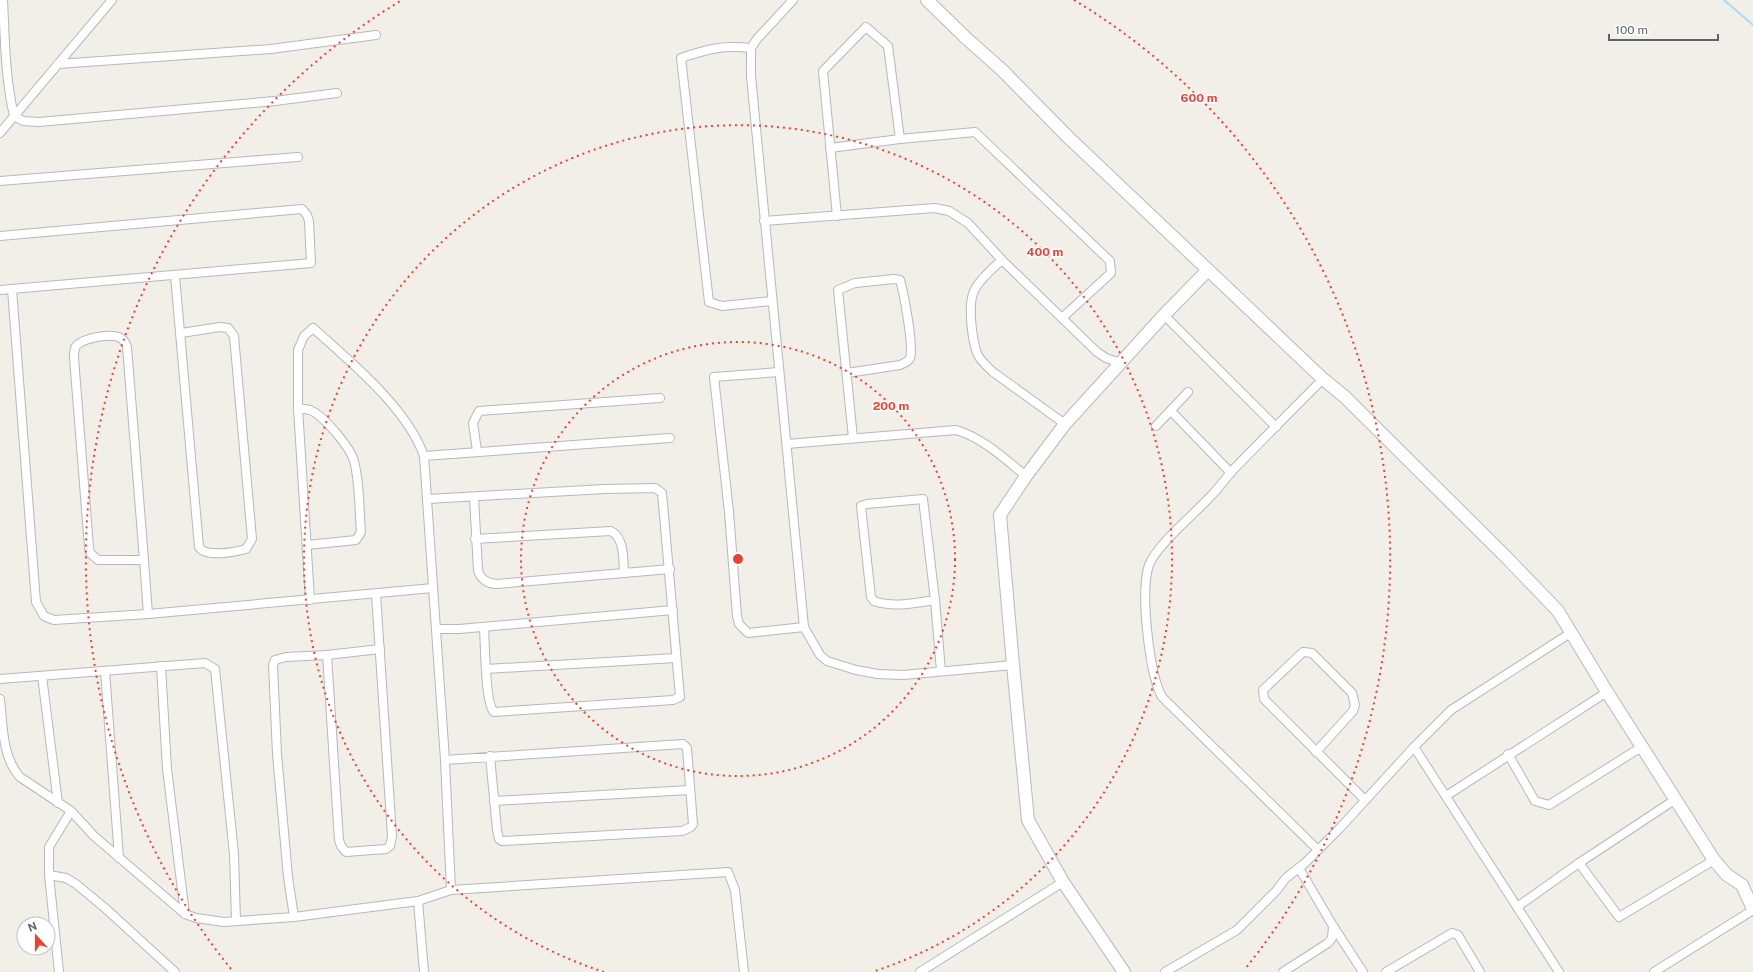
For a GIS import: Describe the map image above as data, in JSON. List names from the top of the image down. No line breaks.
{"scale_bar":"100 m","north":"top","rings":["600 m","400 m","200 m"]}
